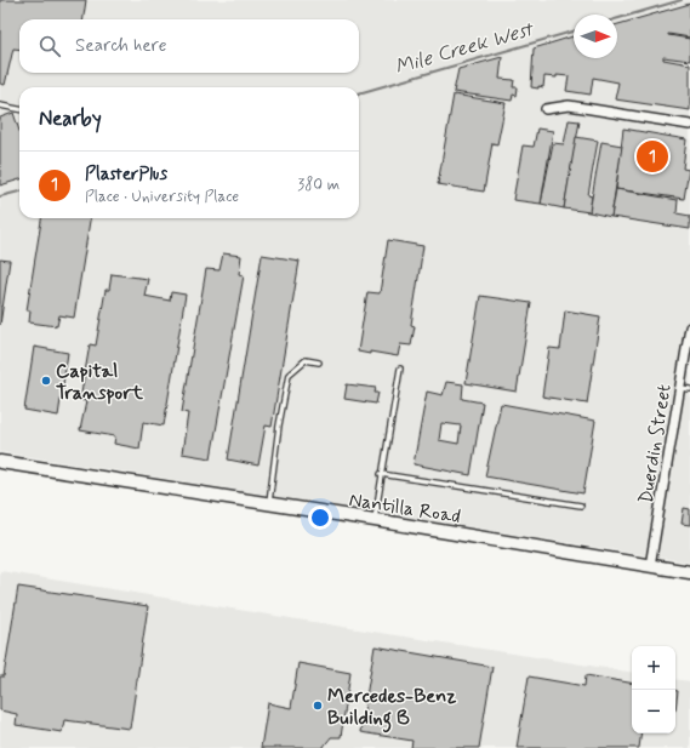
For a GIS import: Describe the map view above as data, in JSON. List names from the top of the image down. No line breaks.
{"streets":{"street":["Duerdin Street","Nantilla Road"]},"crossings":[["Duerdin Street","Nantilla Road"]],"water":["Mile Creek West"],"places":["Capital Transport","Mercedes-Benz Building B"],"north":"right","page":{"search":"Search here","heading":"Nearby","pins":"1","list":[{"mark":"1","name":"PlasterPlus","note":"Place · University Place","value":"380 m"}],"map_buttons":["+","−"]}}
